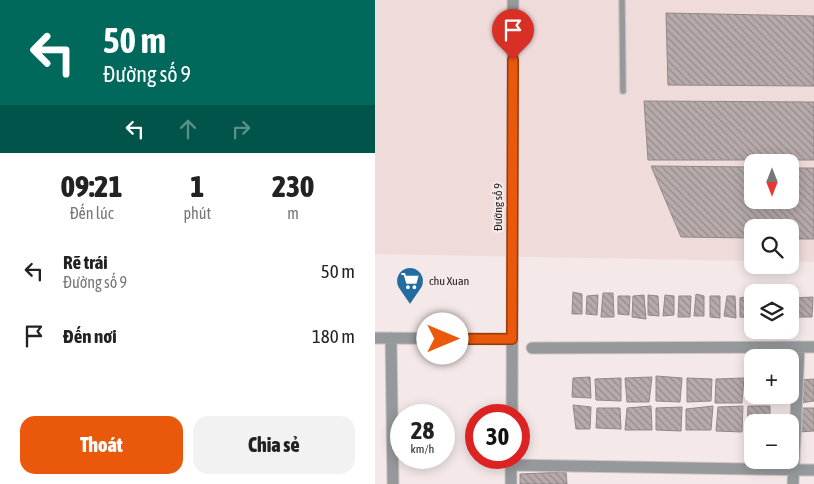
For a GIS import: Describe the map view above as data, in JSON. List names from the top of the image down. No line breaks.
{"streets":{"street":["Đường số 9"]},"places":{"supermarket":["chu Xuan"]},"north":"bottom","page":{"turn":["50 m","Đường số 9"],"eta":["09:21","Đến lúc","1","phút","230","m"],"map_buttons":["+","−"],"list":[{"name":"Rẽ trái","note":"Đường số 9","value":"50 m"},{"name":"Đến nơi","value":"180 m"}],"speed":"28 km/h","limit":"30","buttons":["Thoát","Chia sẻ"]}}
